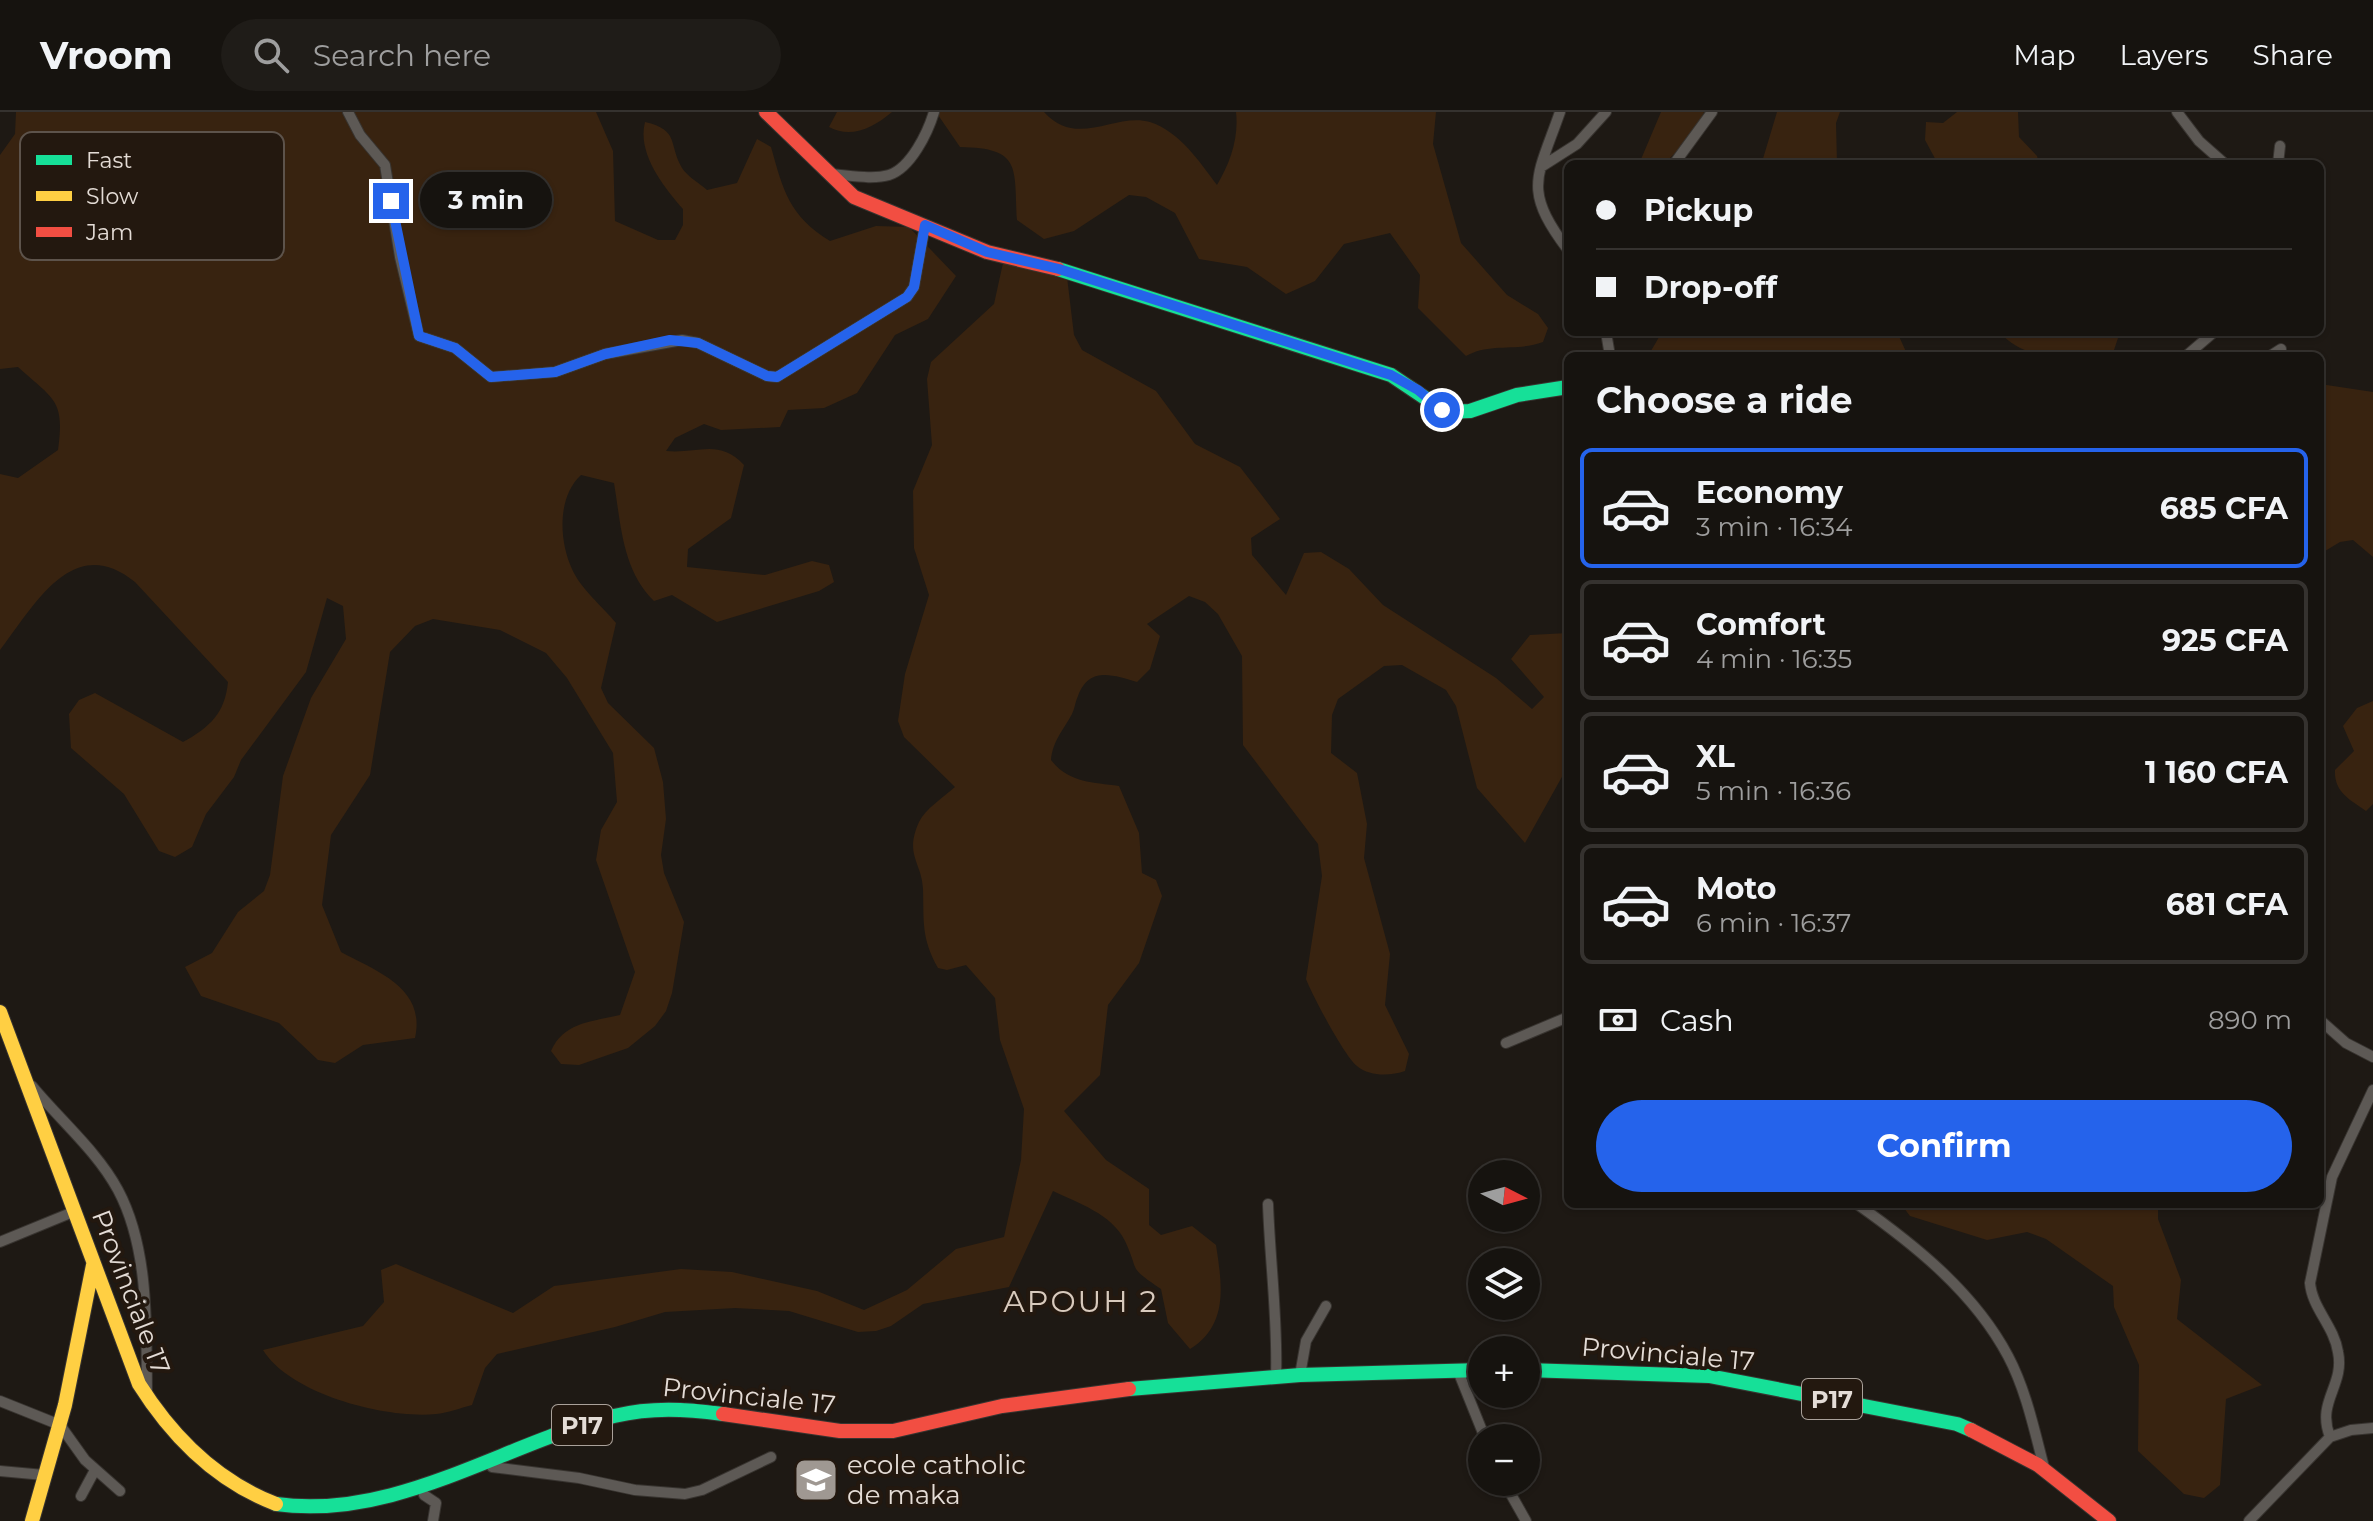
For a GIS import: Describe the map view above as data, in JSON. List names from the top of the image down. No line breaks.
{"streets":{"main road":["Provinciale 17","P17"]},"districts":["APOUH 2"],"places":{"school or university":["ecole catholic de maka"]},"legend":["Fast","Slow","Jam"],"north":"right","page":{"header":"Vroom","search":"Search here","nav":["Map","Layers","Share"],"banner":["Pickup","Drop-off"],"bubble":"3 min","heading":"Choose a ride","list":[{"name":"Economy","note":"3 min · 16:34","value":"685 CFA"},{"name":"Comfort","note":"4 min · 16:35","value":"925 CFA"},{"name":"XL","note":"5 min · 16:36","value":"1 160 CFA"},{"name":"Moto","note":"6 min · 16:37","value":"681 CFA"}],"pay":["Cash","890 m"],"buttons":"Confirm","map_buttons":["+","−"]}}
